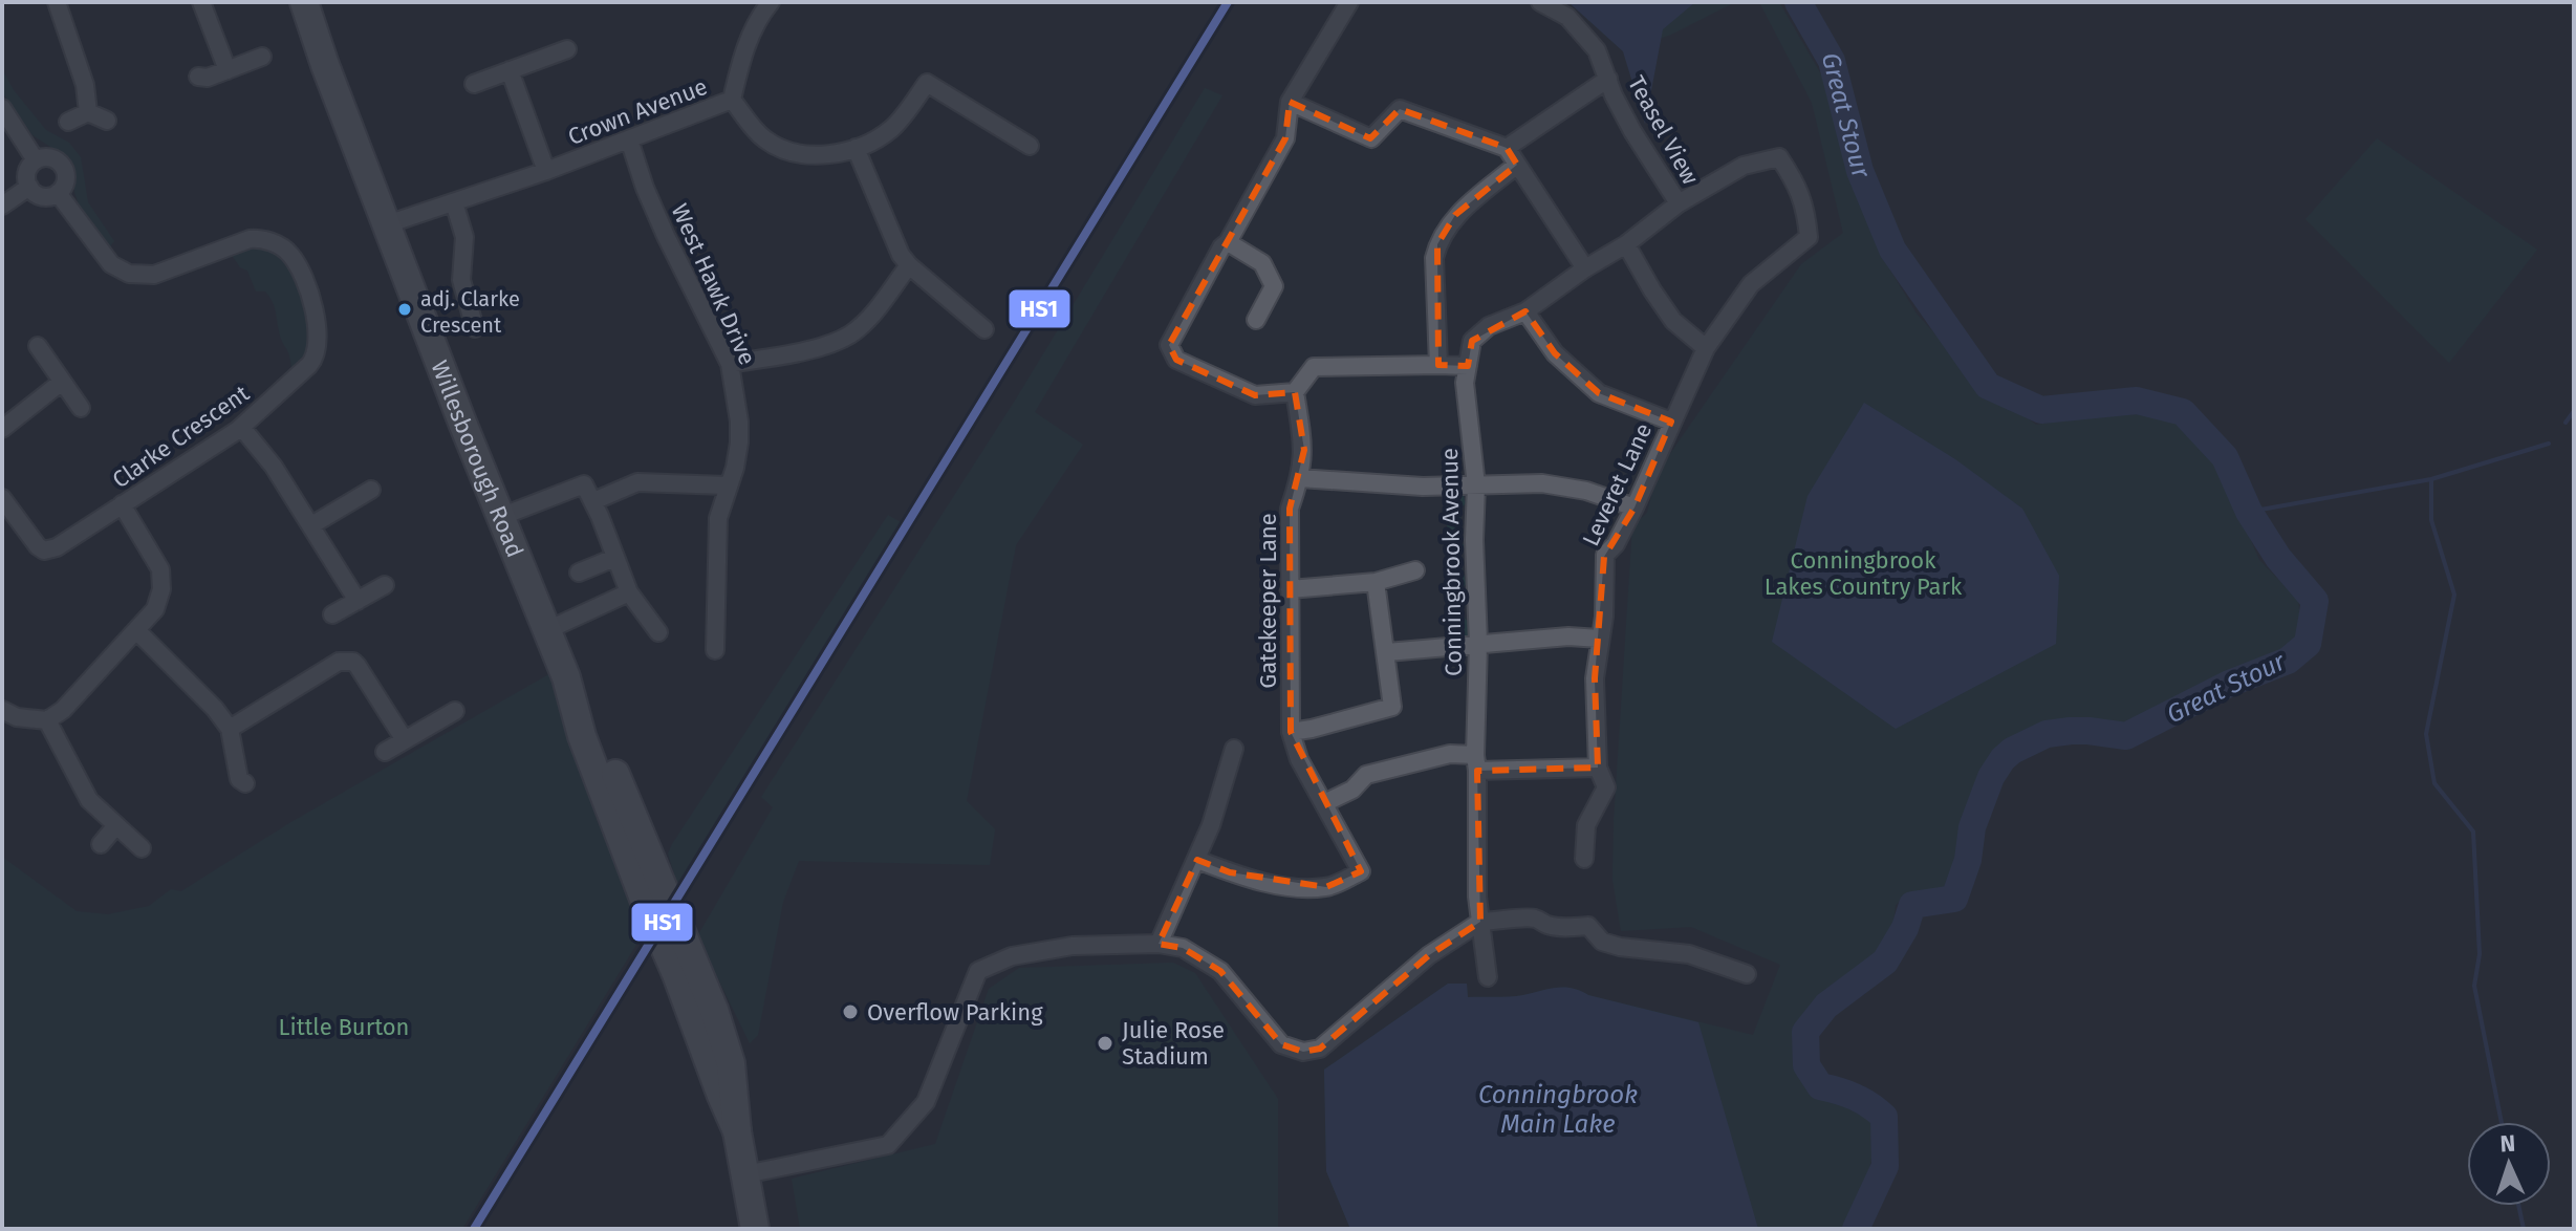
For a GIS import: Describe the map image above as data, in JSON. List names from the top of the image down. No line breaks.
{"streets":{"main road":["Willesborough Road"],"street":["Crown Avenue","Teasel View","West Hawk Drive","Clarke Crescent","Leveret Lane","Conningbrook Avenue","Gatekeeper Lane"]},"crossings":[["Crown Avenue","West Hawk Drive"],["Crown Avenue","Willesborough Road"],["Teasel View","Conningbrook Avenue"],["Leveret Lane","Conningbrook Avenue"]],"water":["Great Stour","Conningbrook Main Lake"],"parks":["Conningbrook Lakes Country Park","Little Burton"],"places":["adj. Clarke Crescent","Overflow Parking","Julie Rose Stadium"],"lines":["transit line HS1"],"north":"top"}
